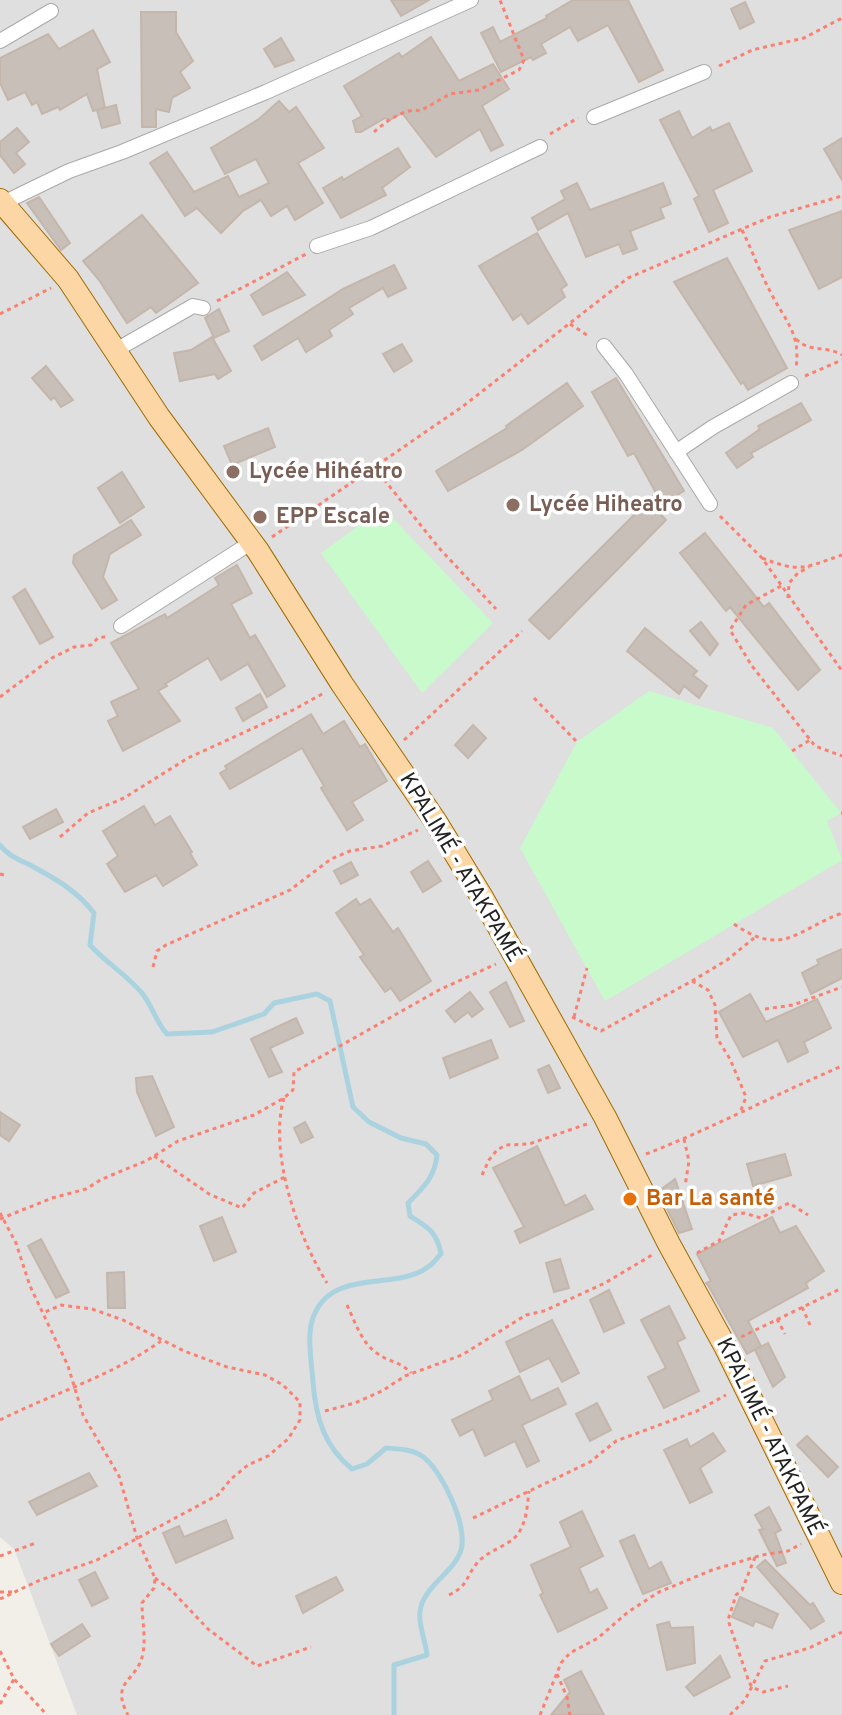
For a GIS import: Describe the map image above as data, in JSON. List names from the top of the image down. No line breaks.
{"streets":{"main road":["KPALIMÉ - ATAKPAMÉ"]},"places":["Lycée Hihéatro","Lycée Hiheatro","EPP Escale","Bar La santé"]}
